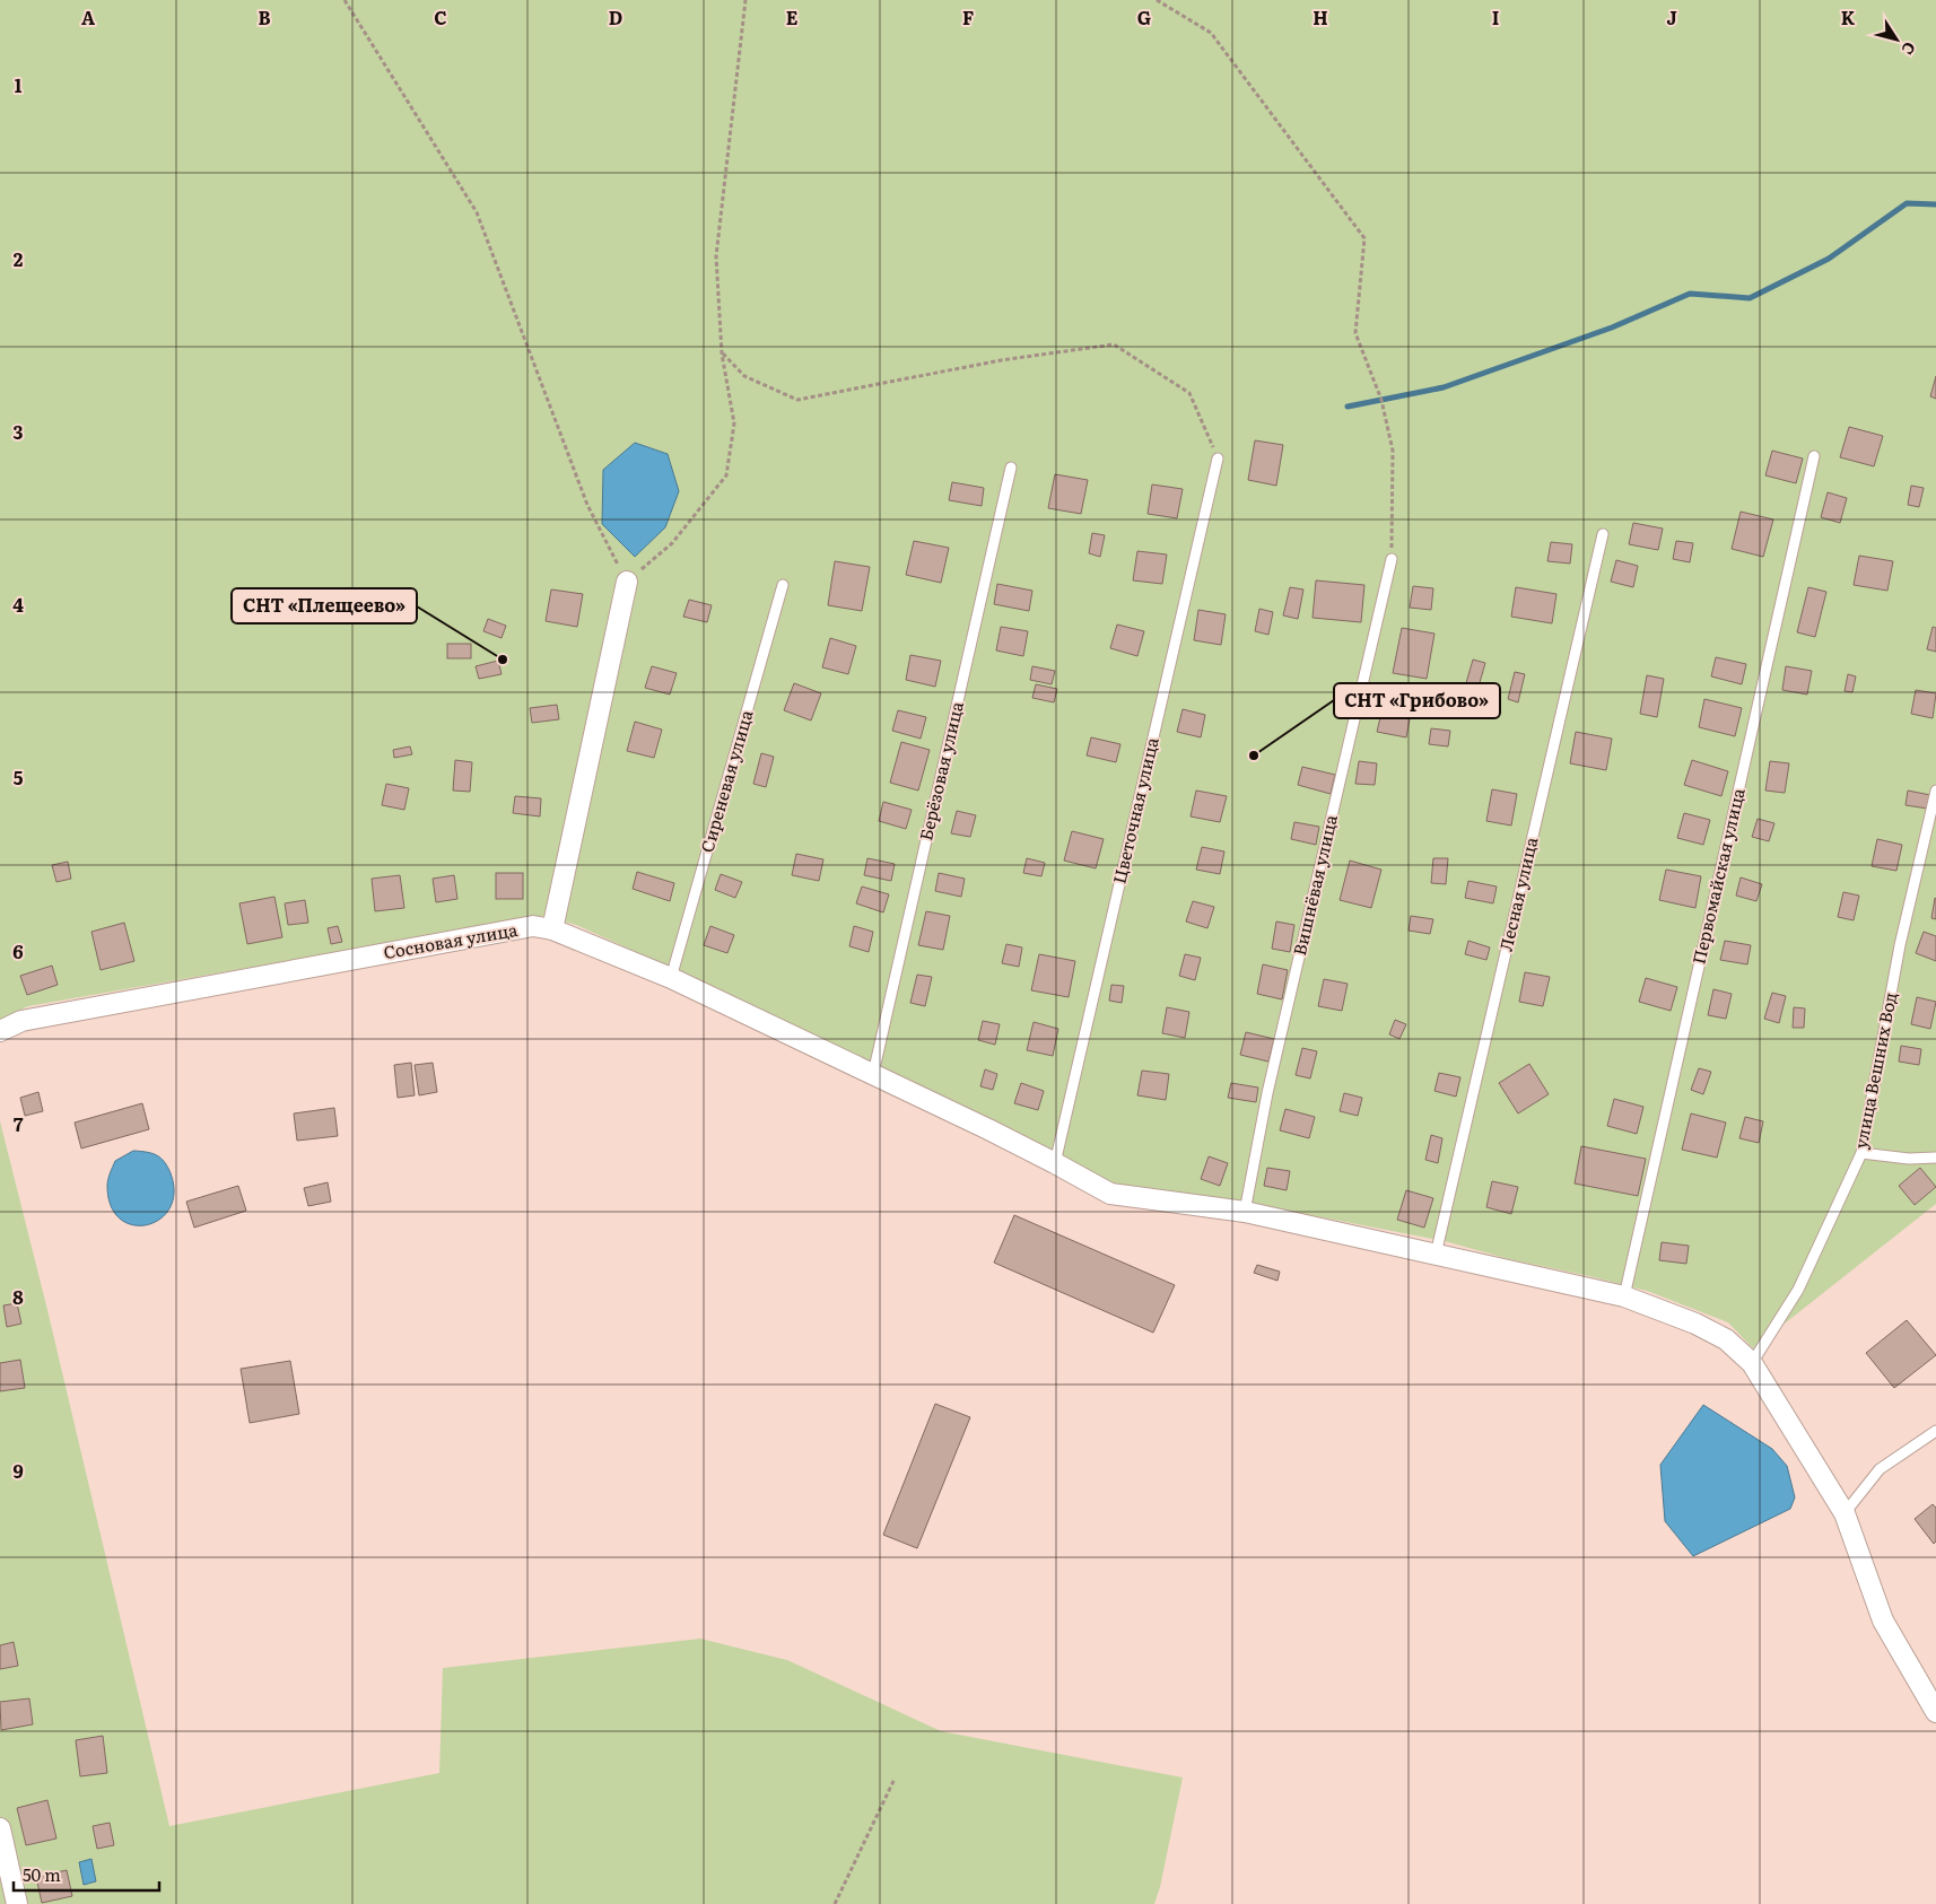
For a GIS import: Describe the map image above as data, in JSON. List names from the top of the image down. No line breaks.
{"streets":{"street":["Сосновая улица"],"lane":["Берёзовая улица","Сиреневая улица","Цветочная улица","Первомайская улица","Вишнёвая улица","Лесная улица","улица Вешних Вод"]},"crossings":[["Берёзовая улица","Сосновая улица"],["Сиреневая улица","Сосновая улица"],["Цветочная улица","Сосновая улица"],["Первомайская улица","Сосновая улица"],["Вишнёвая улица","Сосновая улица"],["Лесная улица","Сосновая улица"],["Сосновая улица","улица Вешних Вод"]],"places":["СНТ «Плещеево»","СНТ «Грибово»"],"scale_bar":"50 m","north":"bottom right","grid":{"columns":["A","B","C","D","E","F","G","H","I","J","K"],"rows":["1","2","3","4","5","6","7","8","9"]}}
